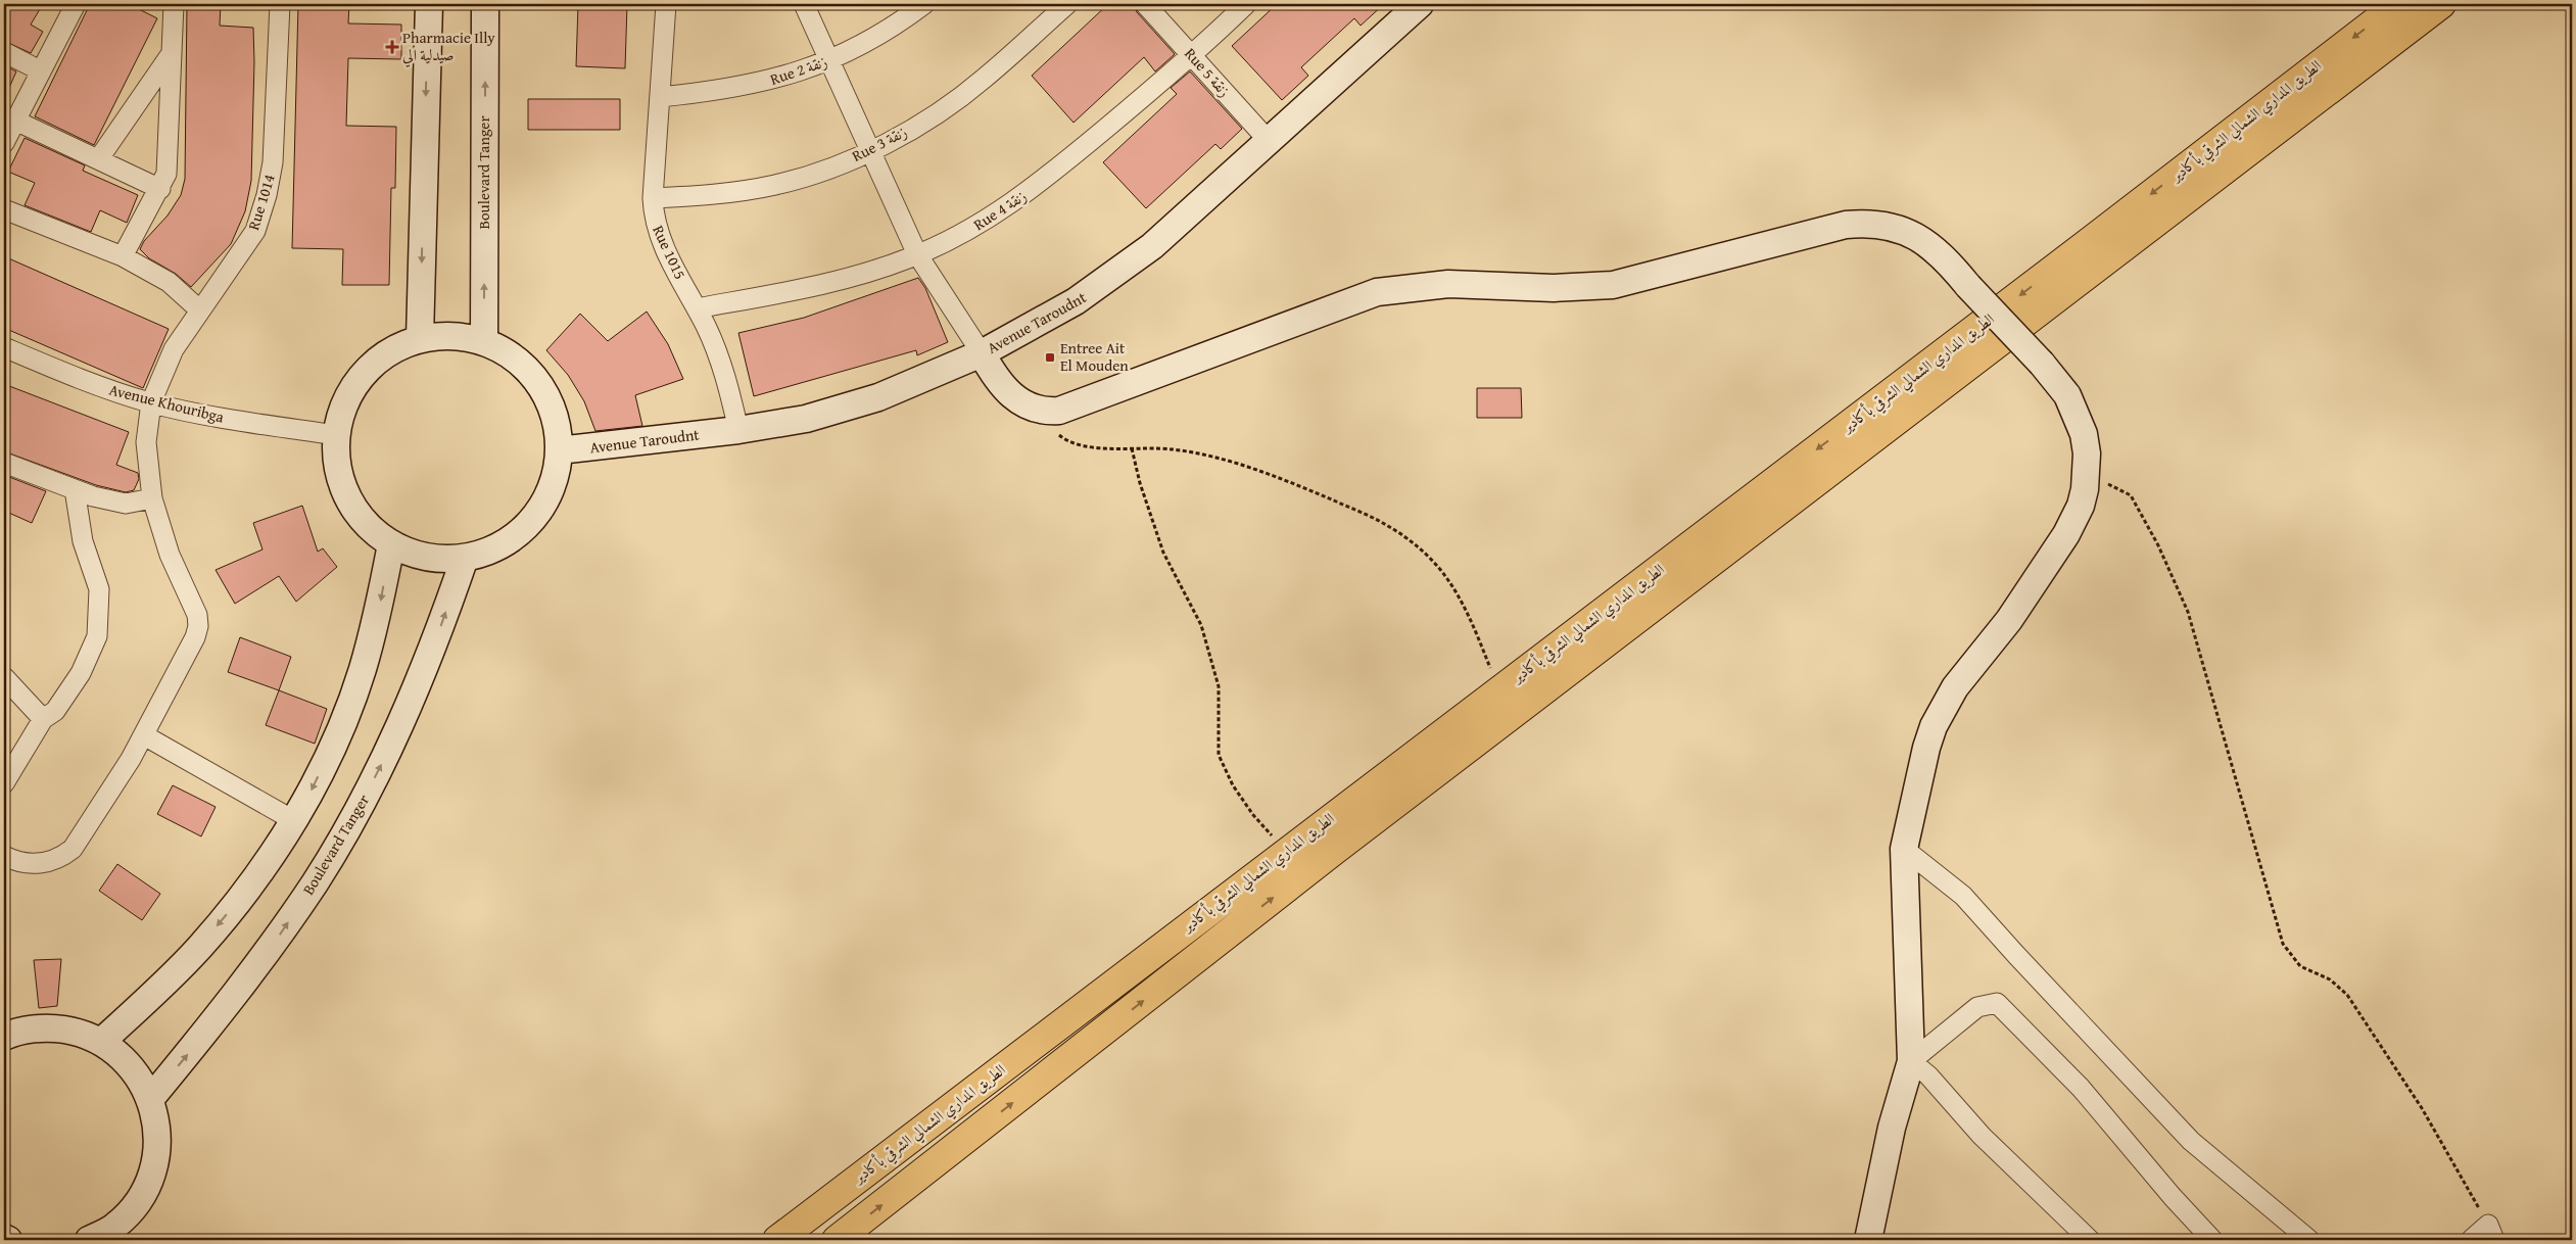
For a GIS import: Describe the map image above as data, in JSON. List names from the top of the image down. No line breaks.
{"streets":{"highway":["الطريق المداري الشمالي الشرقي بأكادير"],"street":["Rue 2 زنقة","Rue 5 زنقة","Rue 3 زنقة","Boulevard Tanger","Rue 1014","Rue 4 زنقة","Rue 1015","Avenue Taroudnt","Avenue Khouribga"]},"crossings":[["Rue 2 زنقة","Rue 1015"],["Rue 5 زنقة","Rue 4 زنقة"],["Rue 5 زنقة","Avenue Taroudnt"],["Rue 3 زنقة","Rue 1015"],["Rue 1014","Avenue Khouribga"],["Rue 4 زنقة","Rue 1015"],["Rue 1015","Avenue Taroudnt"]],"places":{"health":["Pharmacie Illy صيدلية الي"],"transit":["Entree Ait El Mouden"]}}
